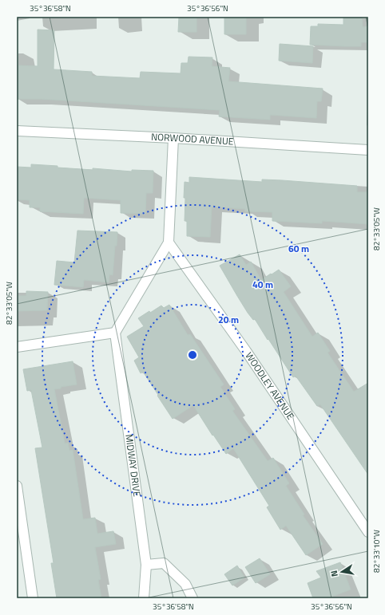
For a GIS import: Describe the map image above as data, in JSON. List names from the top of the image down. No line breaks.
{"streets":{"street":["NORWOOD AVENUE","WOODLEY AVENUE","MIDWAY DRIVE"]},"north":"left","coordinates":["35°36'58\"N","35°36'56\"N","82°33'05\"W","82°33'10\"W"],"rings":["60 m","40 m","20 m"]}
